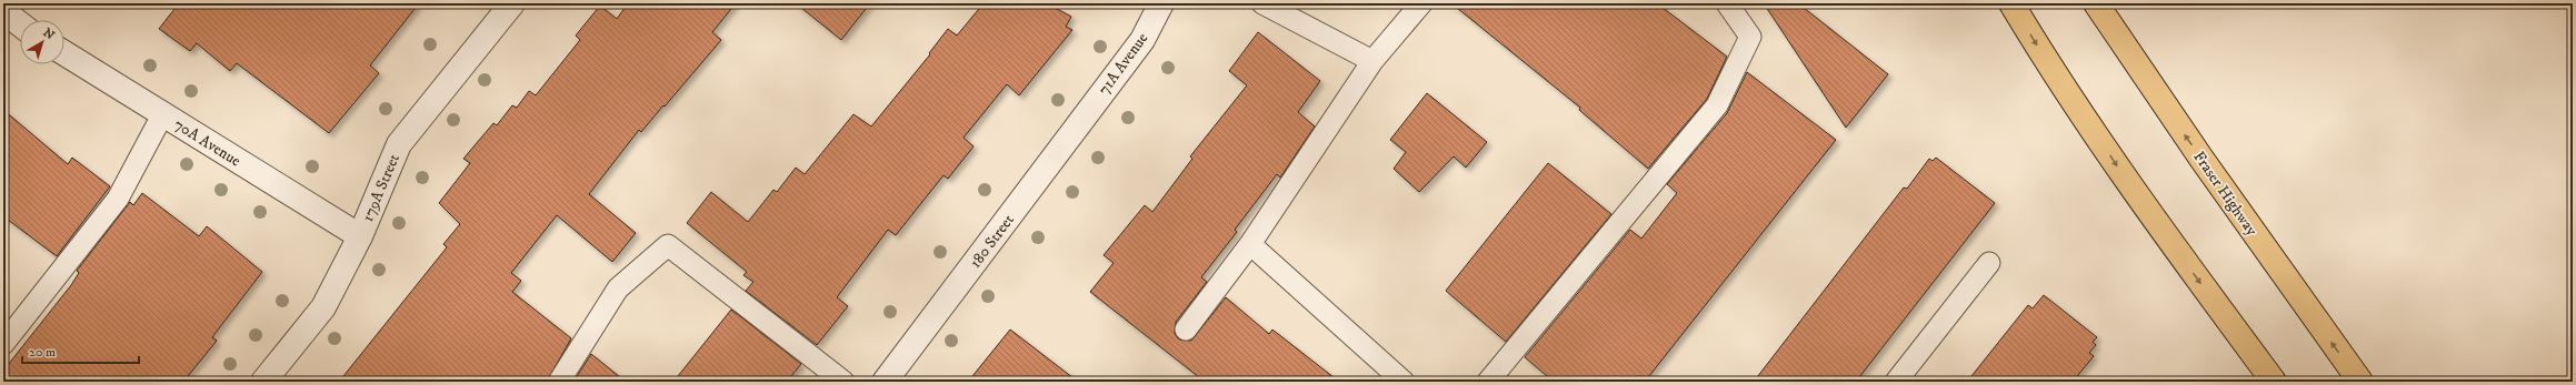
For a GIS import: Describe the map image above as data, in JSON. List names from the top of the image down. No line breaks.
{"streets":{"main road":["Fraser Highway"],"street":["71A Avenue","70A Avenue","179A Street","180 Street"]},"crossings":[["71A Avenue","180 Street"],["70A Avenue","179A Street"]],"scale_bar":"20 m","north":"top right"}
